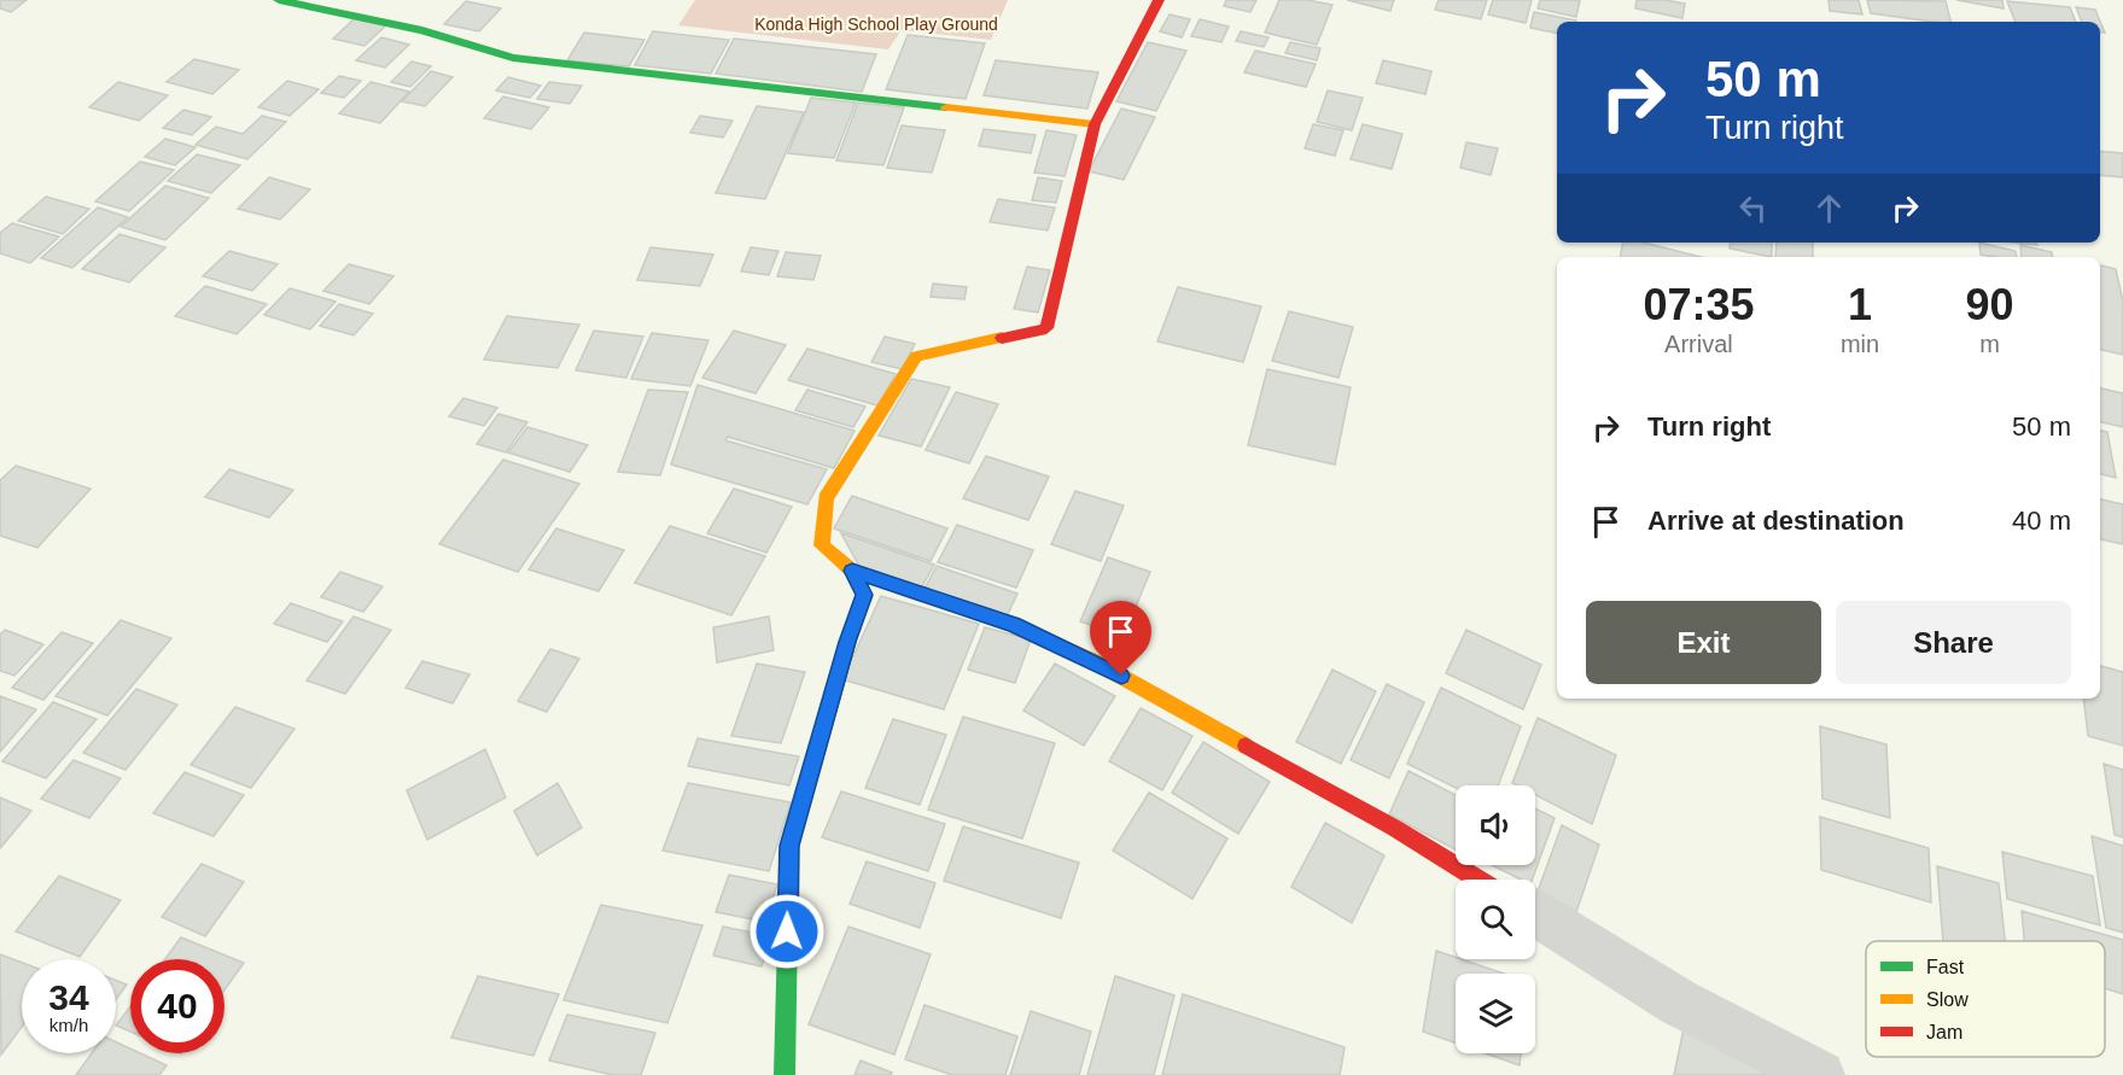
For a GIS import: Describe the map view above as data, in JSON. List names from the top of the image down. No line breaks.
{"parks":["Konda High School Play Ground"],"legend":["Fast","Slow","Jam"],"page":{"turn":["50 m","Turn right"],"eta":["07:35","Arrival","1","min","90","m"],"list":[{"name":"Turn right","value":"50 m"},{"name":"Arrive at destination","value":"40 m"}],"buttons":["Exit","Share"],"speed":"34 km/h","limit":"40"}}
